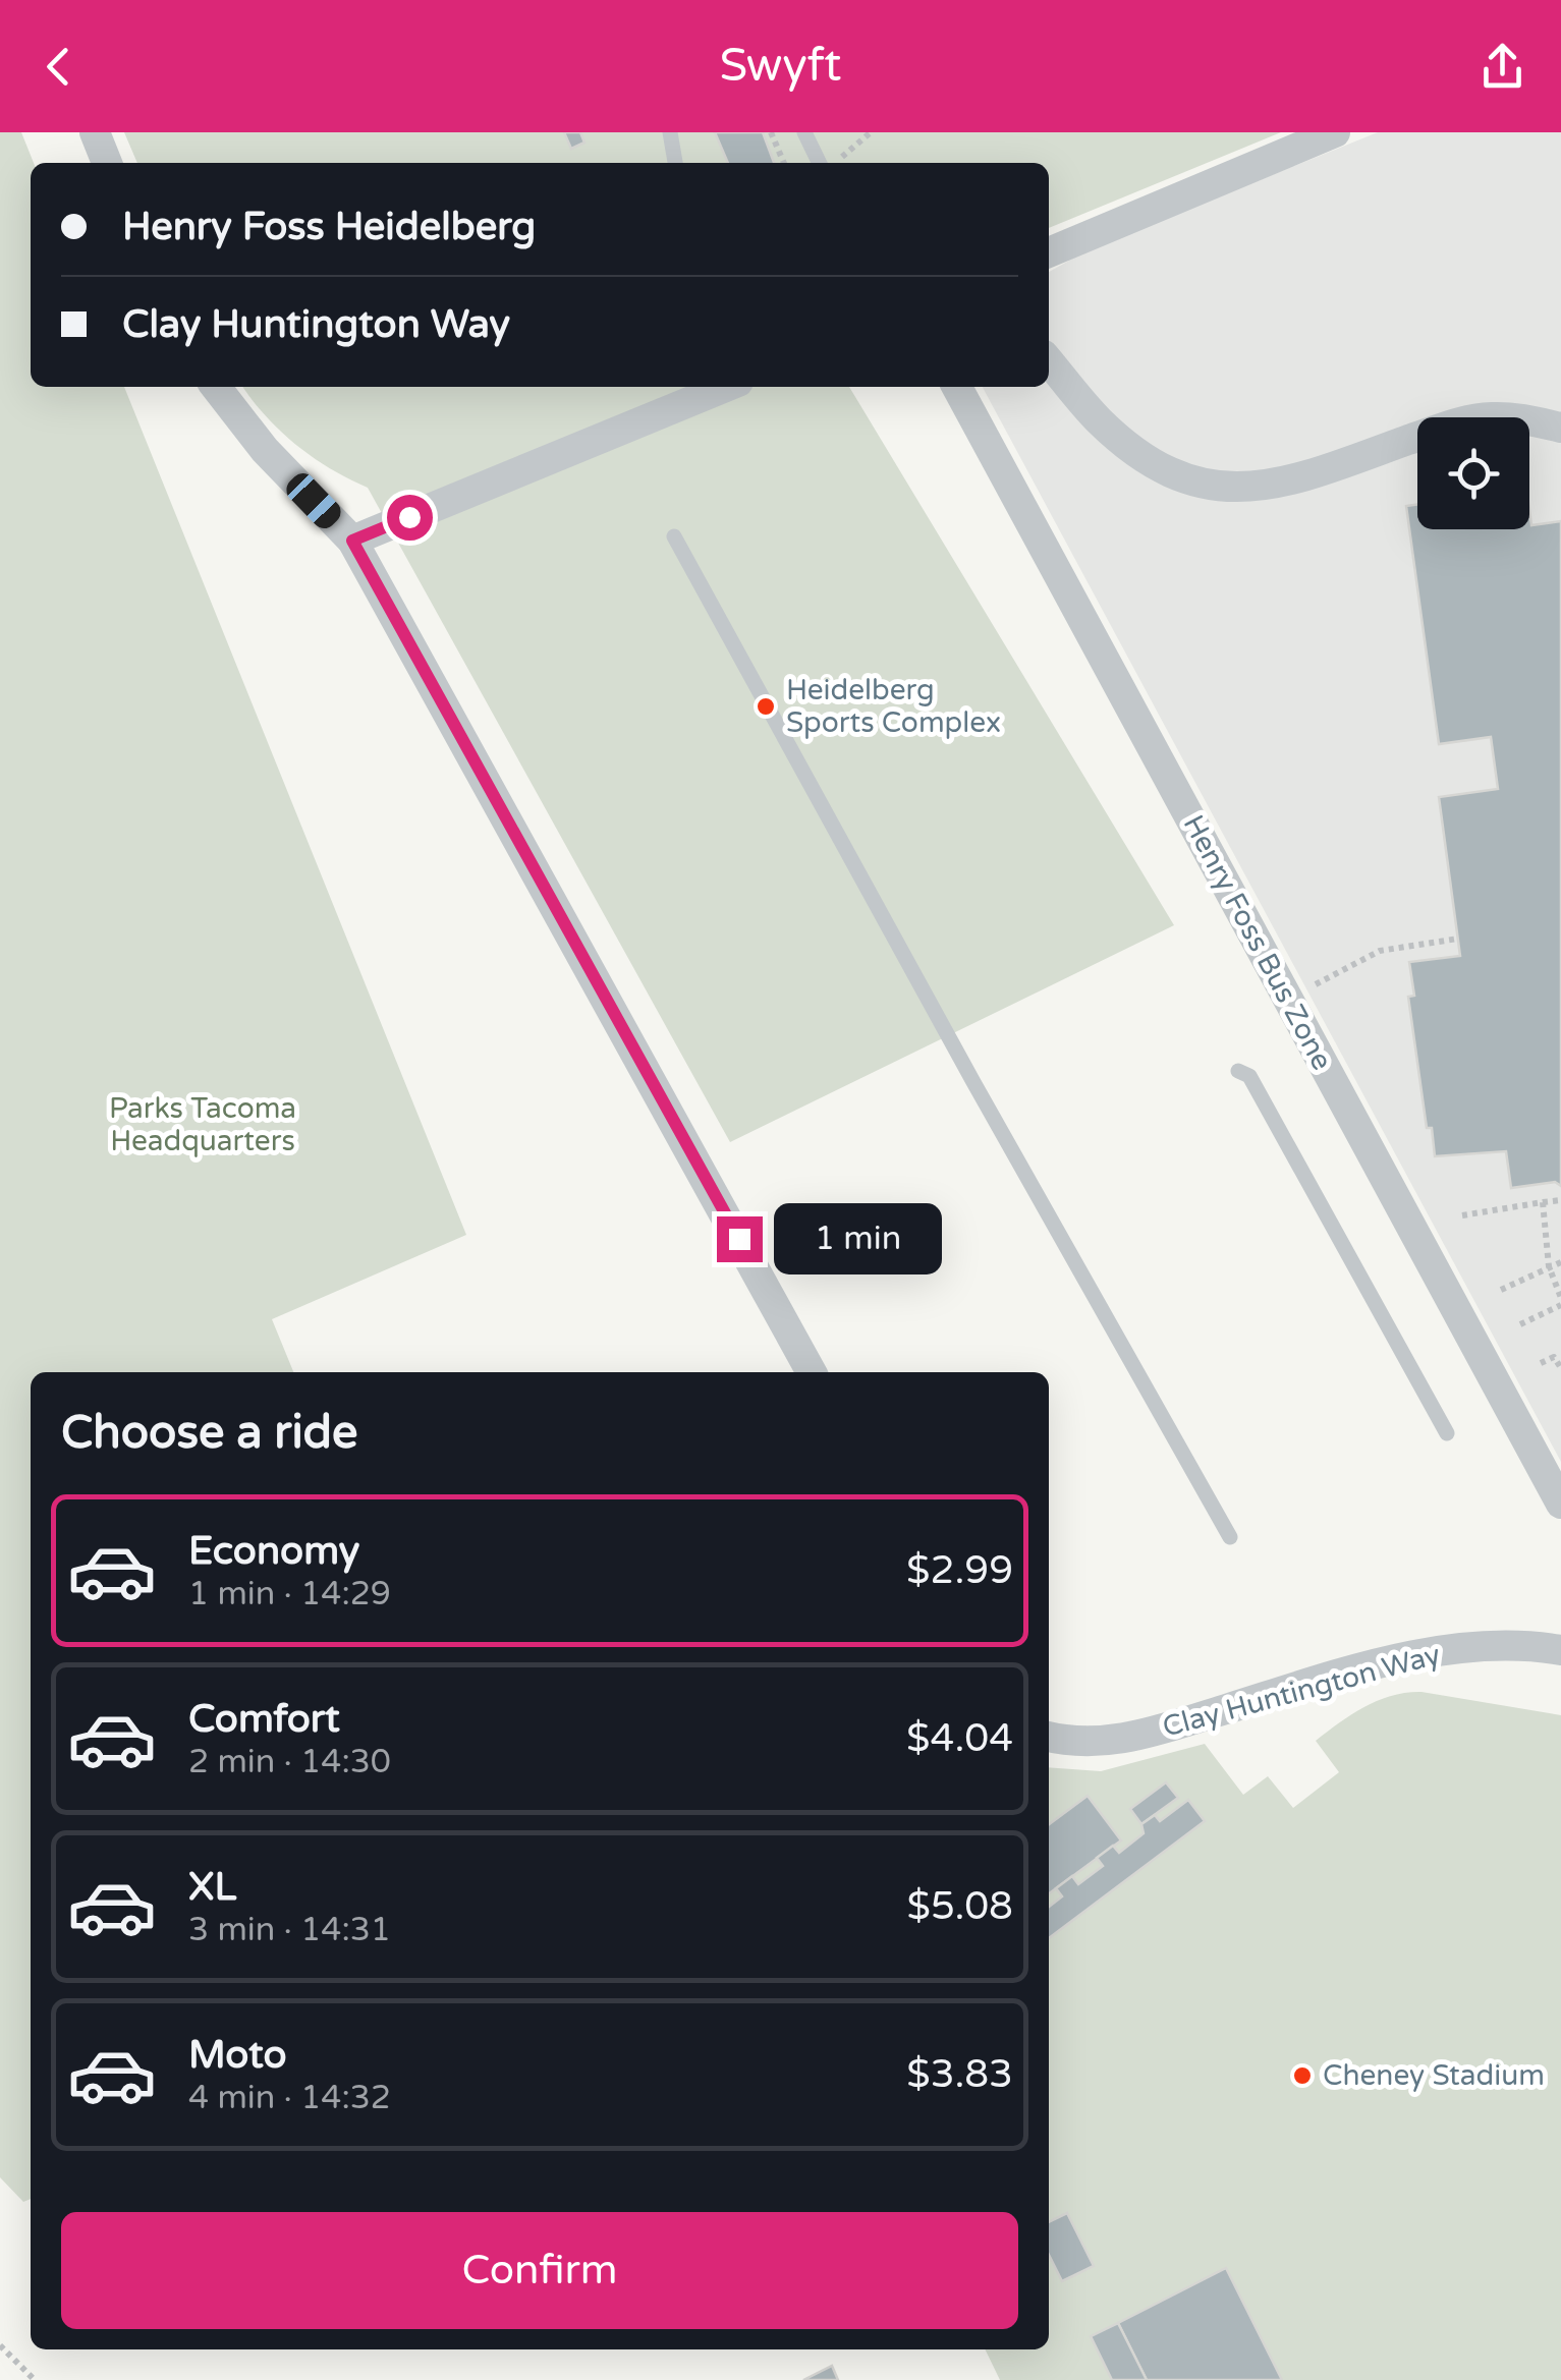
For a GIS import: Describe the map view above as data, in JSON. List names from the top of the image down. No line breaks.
{"streets":{"street":["Henry Foss Bus Zone","Clay Huntington Way"]},"parks":["Parks Tacoma Headquarters"],"places":["Heidelberg Sports Complex","Cheney Stadium"],"page":{"header":"Swyft","banner":["Henry Foss Heidelberg","Clay Huntington Way"],"bubble":"1 min","heading":"Choose a ride","list":[{"name":"Economy","note":"1 min · 14:29","value":"$2.99"},{"name":"Comfort","note":"2 min · 14:30","value":"$4.04"},{"name":"XL","note":"3 min · 14:31","value":"$5.08"},{"name":"Moto","note":"4 min · 14:32","value":"$3.83"}],"buttons":"Confirm"}}
